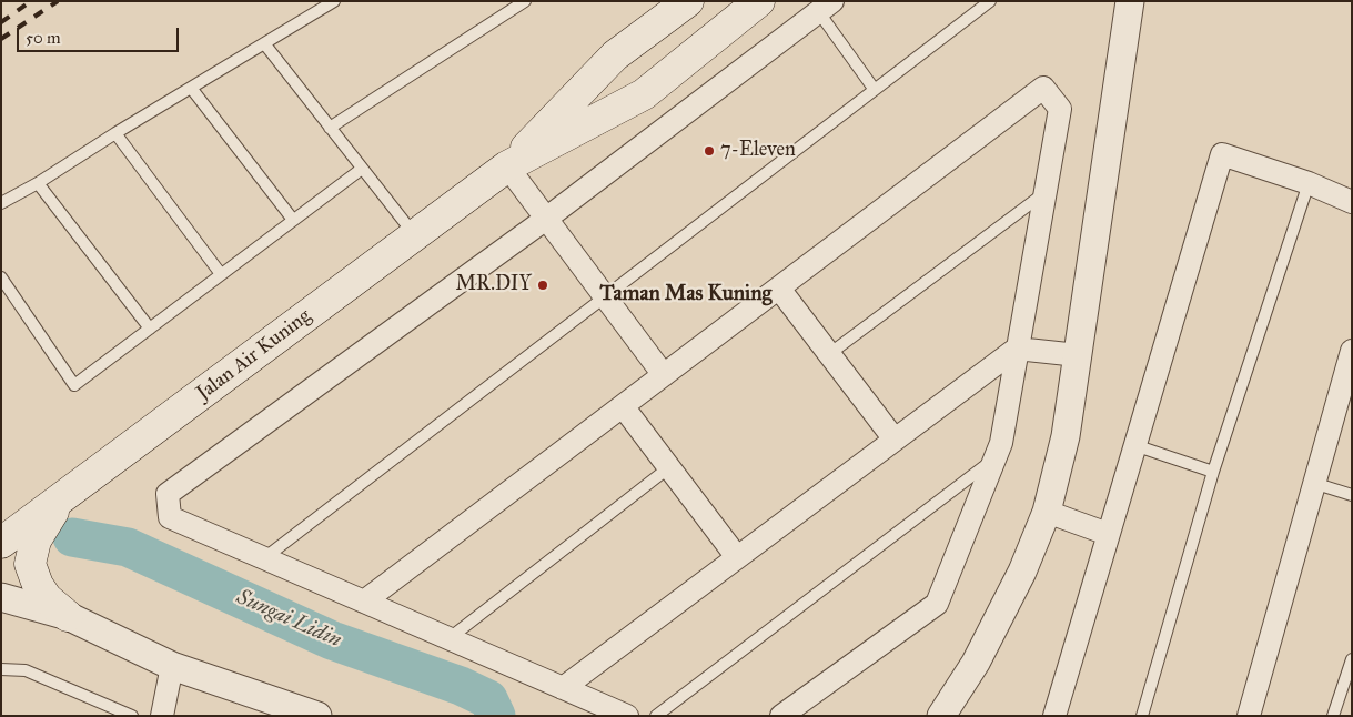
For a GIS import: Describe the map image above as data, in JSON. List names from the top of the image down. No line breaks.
{"streets":{"main road":["Jalan Air Kuning"]},"districts":["Taman Mas Kuning"],"water":["Sungai Lidin"],"places":["7-Eleven","MR.DIY"],"scale_bar":"50 m"}
